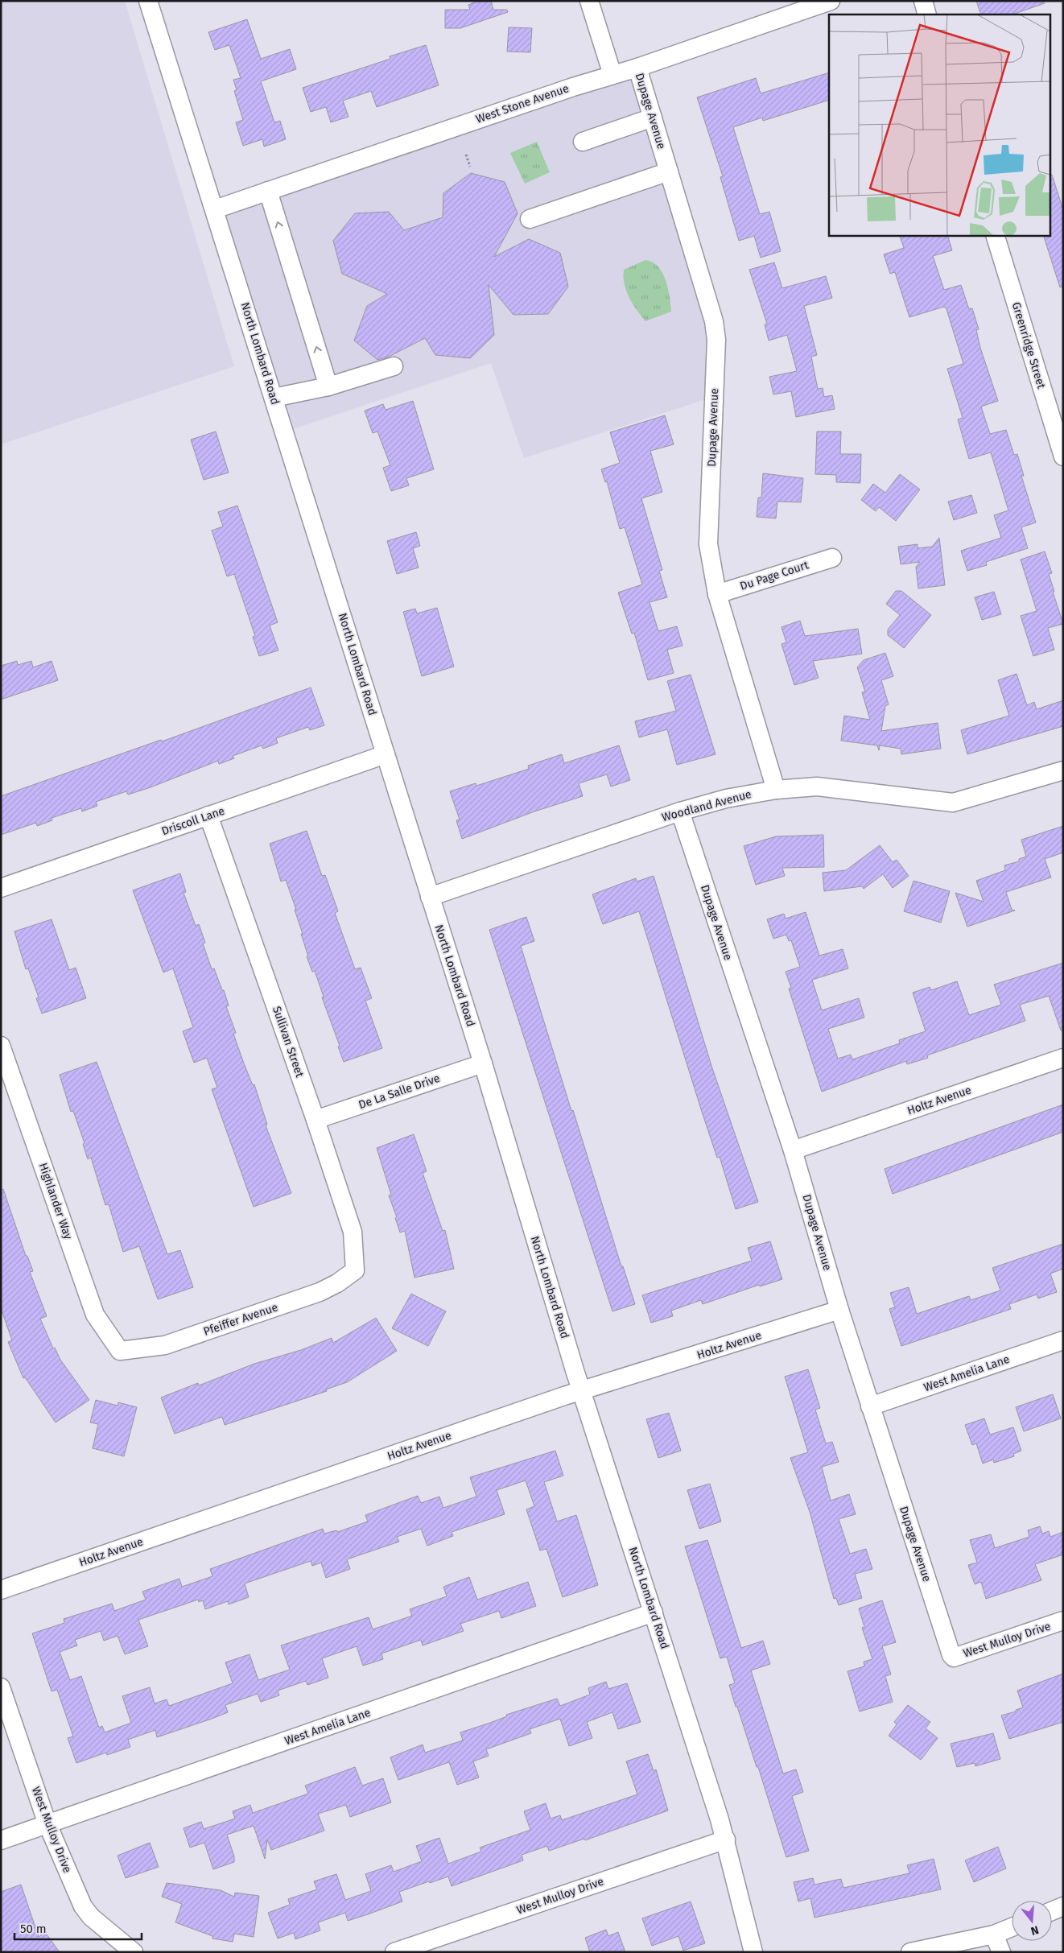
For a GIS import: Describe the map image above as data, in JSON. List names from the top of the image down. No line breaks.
{"streets":{"street":["West Stone Avenue","Dupage Avenue","Greenridge Street","North Lombard Road","Du Page Court","Woodland Avenue","Driscoll Lane","Sullivan Street","De La Salle Drive","Holtz Avenue","Highlander Way","Pfeiffer Avenue","West Amelia Lane","West Mulloy Drive"]},"crossings":[["West Stone Avenue","Dupage Avenue"],["West Stone Avenue","North Lombard Road"],["Dupage Avenue","Du Page Court"],["Dupage Avenue","Woodland Avenue"],["Dupage Avenue","Holtz Avenue"],["Dupage Avenue","West Amelia Lane"],["Dupage Avenue","West Mulloy Drive"],["North Lombard Road","Woodland Avenue"],["North Lombard Road","Driscoll Lane"],["North Lombard Road","De La Salle Drive"],["North Lombard Road","Holtz Avenue"],["North Lombard Road","West Amelia Lane"],["North Lombard Road","West Mulloy Drive"],["Driscoll Lane","Sullivan Street"],["Sullivan Street","De La Salle Drive"],["Sullivan Street","Pfeiffer Avenue"],["Highlander Way","Pfeiffer Avenue"],["West Amelia Lane","West Mulloy Drive"]],"scale_bar":"50 m","north":"bottom"}
